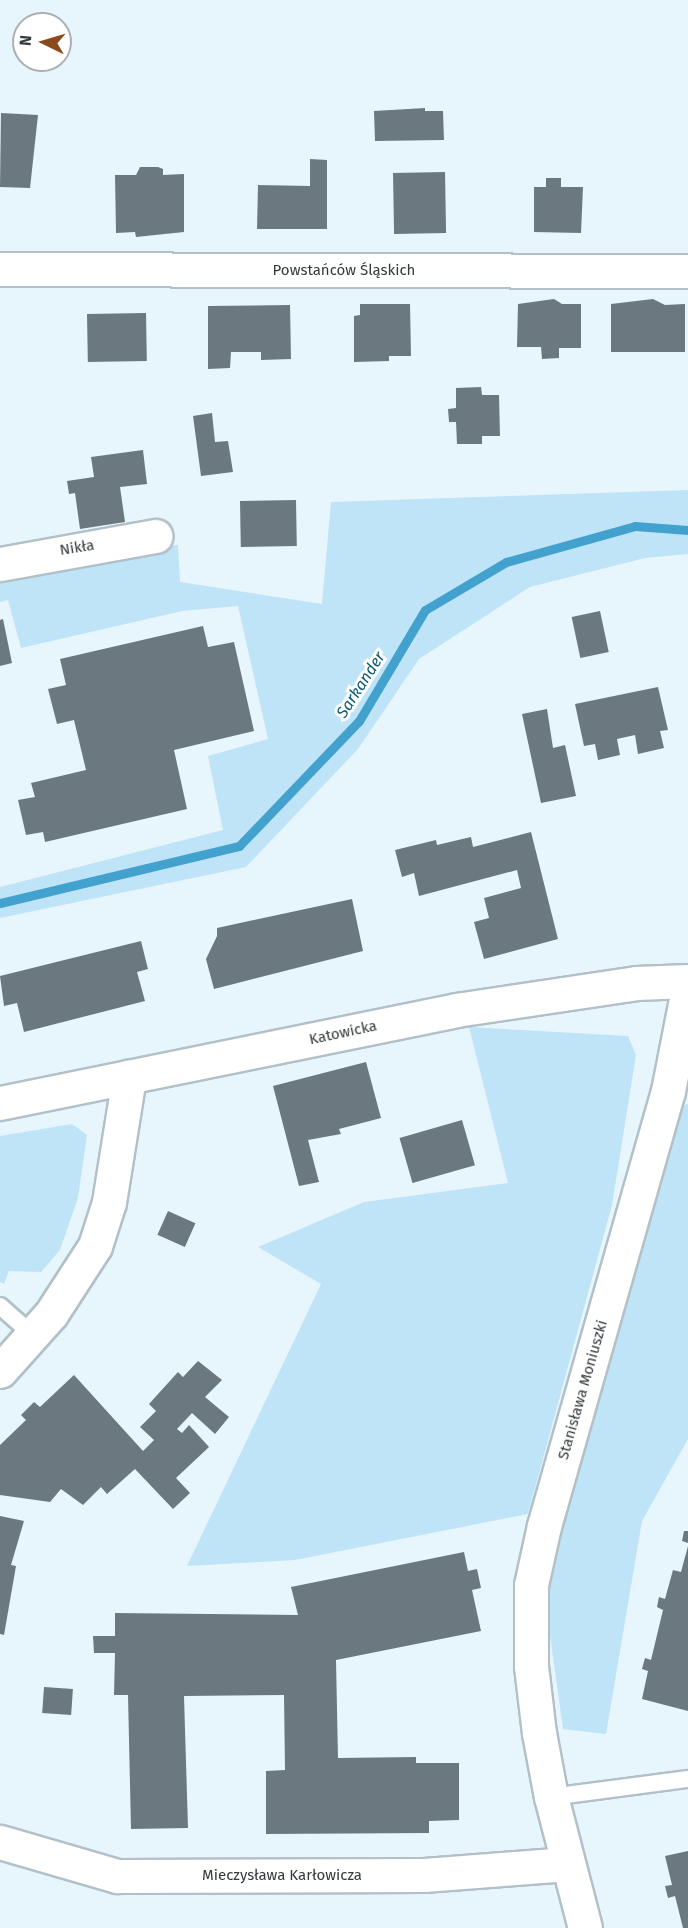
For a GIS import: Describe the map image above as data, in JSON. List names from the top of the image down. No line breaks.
{"streets":{"street":["Powstańców Śląskich","Nikła","Katowicka","Stanisława Moniuszki","Mieczysława Karłowicza"]},"crossings":[["Stanisława Moniuszki","Mieczysława Karłowicza"]],"water":["Sarkander"],"north":"left"}
